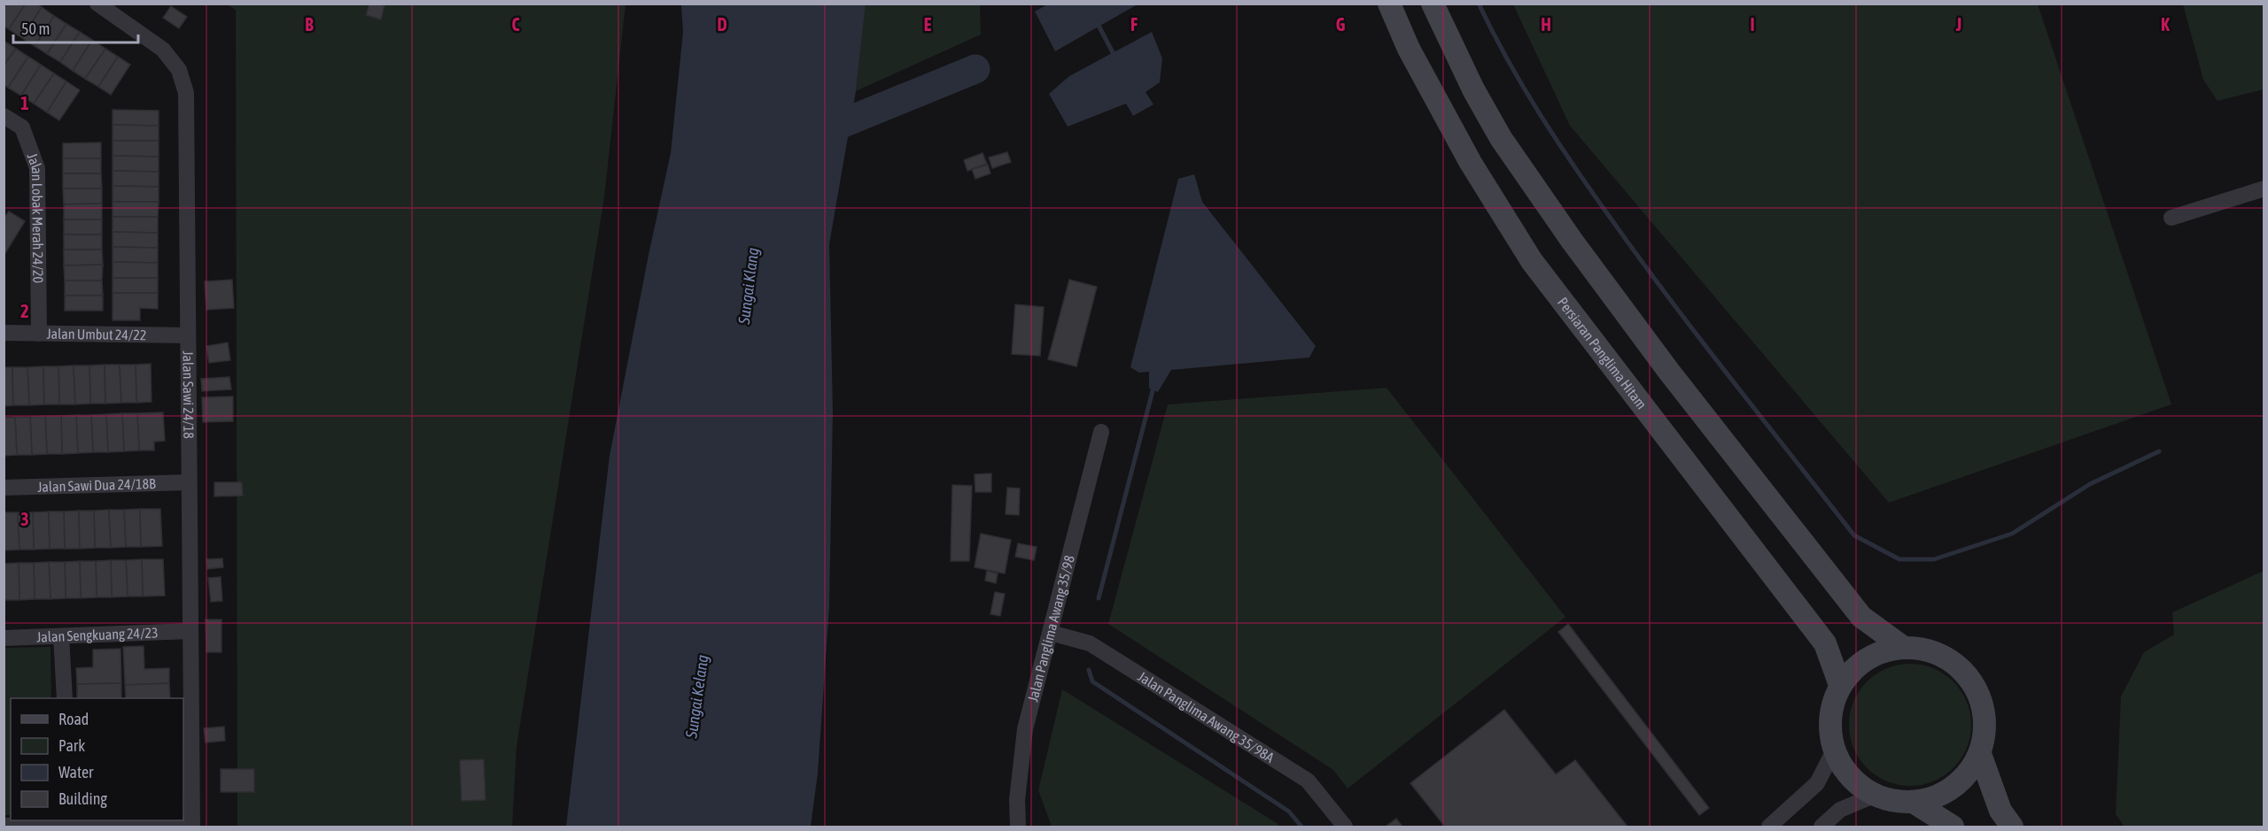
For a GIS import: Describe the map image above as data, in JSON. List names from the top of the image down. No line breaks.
{"streets":{"main road":["Persiaran Panglima Hitam"],"street":["Jalan Lobak Merah 24/20","Jalan Umbut 24/22","Jalan Sawi 24/18","Jalan Sawi Dua 24/18B","Jalan Panglima Awang 35/98","Jalan Sengkuang 24/23","Jalan Panglima Awang 35/98A"]},"crossings":[["Jalan Lobak Merah 24/20","Jalan Umbut 24/22"],["Jalan Umbut 24/22","Jalan Sawi 24/18"],["Jalan Sawi 24/18","Jalan Sawi Dua 24/18B"],["Jalan Sawi 24/18","Jalan Sengkuang 24/23"],["Jalan Panglima Awang 35/98","Jalan Panglima Awang 35/98A"]],"water":["Sungai Klang","Sungai Kelang"],"legend":["Road","Park","Water","Building"],"scale_bar":"50 m","grid":{"columns":["B","C","D","E","F","G","H","I","J","K"],"rows":["1","2","3"]}}
